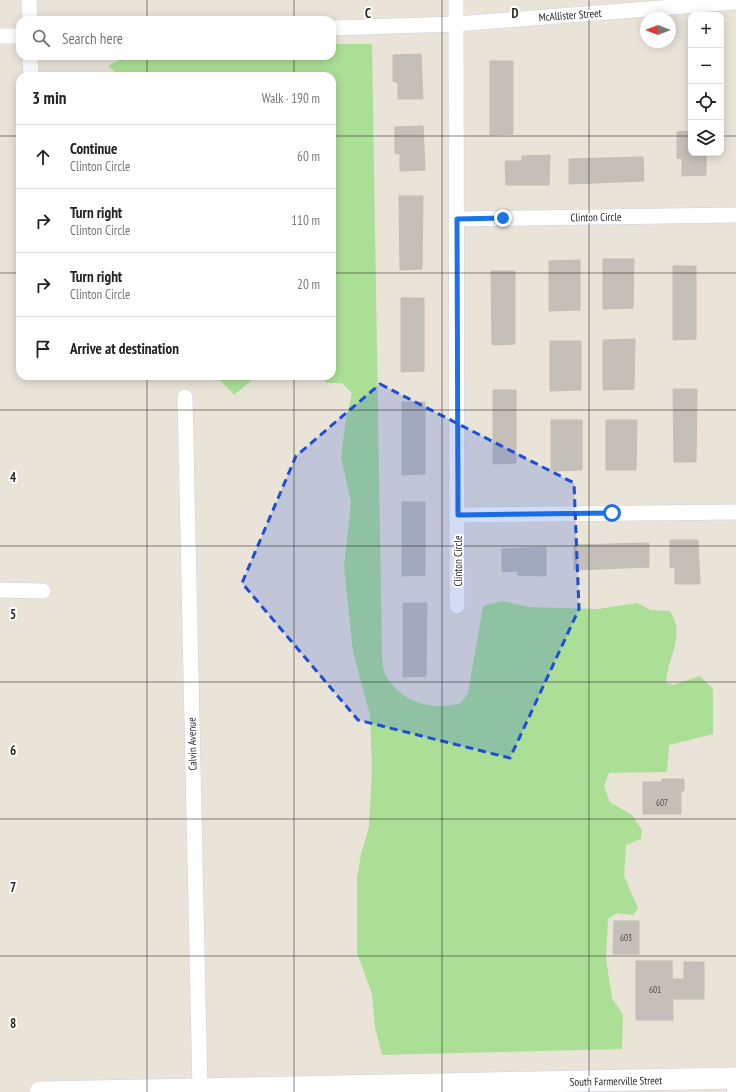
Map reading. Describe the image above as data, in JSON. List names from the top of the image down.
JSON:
{
  "streets": {
    "main road": ["South Farmerville Street"],
    "street": ["McAllister Street", "Clinton Circle", "Calvin Avenue"]
  },
  "crossings": [
    ["McAllister Street", "Clinton Circle"],
    ["Calvin Avenue", "South Farmerville Street"]
  ],
  "house_numbers": ["607", "603", "601"],
  "north": "left",
  "page": {
    "map_buttons": ["+", "−"],
    "search": "Search here",
    "heading": ["3 min", "Walk · 190 m"],
    "list": [
      ["Continue", "Clinton Circle", "60 m"],
      ["Turn right", "Clinton Circle", "110 m"],
      ["Turn right", "Clinton Circle", "20 m"],
      "Arrive at destination"
    ]
  },
  "grid": {
    "columns": ["C", "D"],
    "rows": [
      "4",
      "5",
      "6",
      "7",
      "8"
    ]
  }
}
